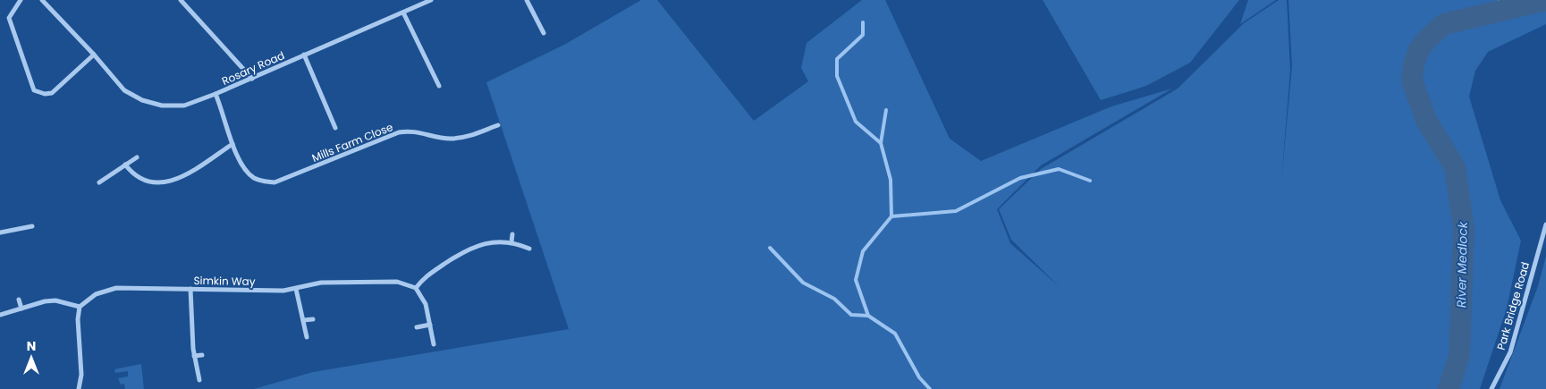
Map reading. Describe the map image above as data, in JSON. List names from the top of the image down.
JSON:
{
  "streets": {
    "street": [
      "Rosary Road",
      "Mills Farm Close",
      "Simkin Way",
      "Park Bridge Road"
    ]
  },
  "crossings": [
    ["Rosary Road", "Mills Farm Close"]
  ],
  "water": ["River Medlock"],
  "north": "top"
}
